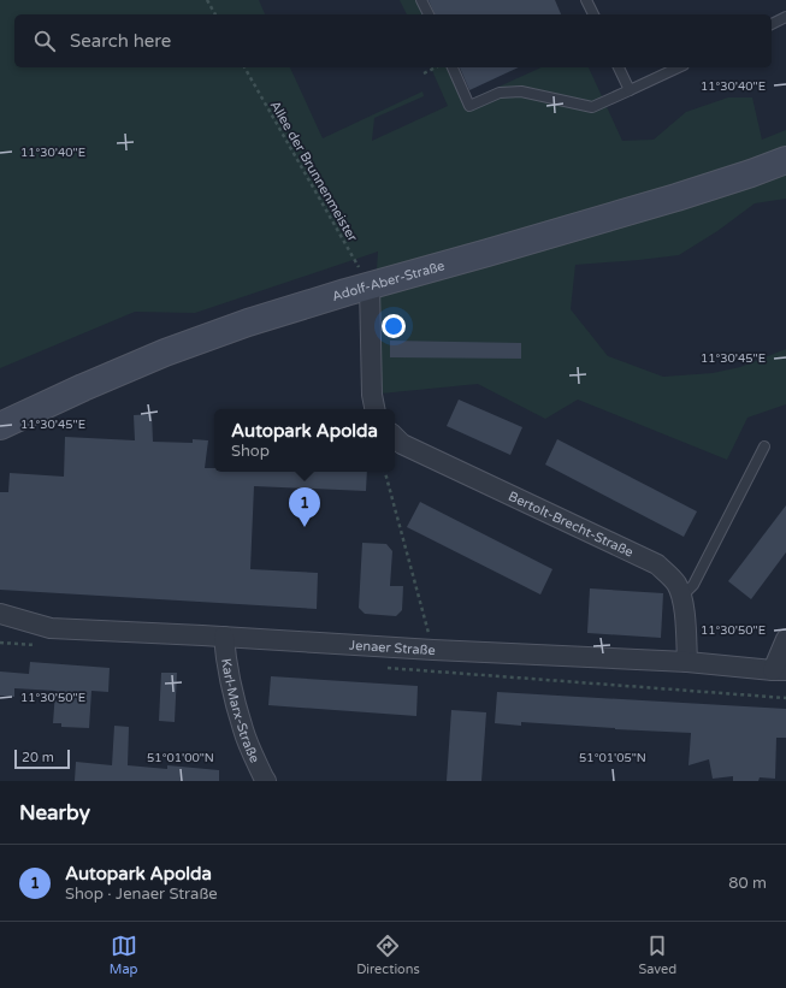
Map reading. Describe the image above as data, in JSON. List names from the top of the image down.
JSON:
{
  "streets": {
    "main road": ["Adolf-Aber-Straße"],
    "street": ["Bertolt-Brecht-Straße", "Jenaer Straße", "Karl-Marx-Straße"],
    "path": ["Allee der Brunnenmeister"]
  },
  "crossings": [
    ["Allee der Brunnenmeister", "Adolf-Aber-Straße"],
    ["Bertolt-Brecht-Straße", "Jenaer Straße"],
    ["Jenaer Straße", "Karl-Marx-Straße"]
  ],
  "scale_bar": "20 m",
  "page": {
    "search": "Search here",
    "popup": ["Autopark Apolda", "Shop"],
    "pins": "1",
    "scale": "20 m",
    "heading": "Nearby",
    "list": [
      {
        "mark": "1",
        "name": "Autopark Apolda",
        "note": "Shop · Jenaer Straße",
        "value": "80 m"
      }
    ],
    "nav": ["Map", "Directions", "Saved"]
  },
  "coordinates": [
    "11°30'40\"E",
    "11°30'45\"E",
    "11°30'50\"E",
    "51°01'00\"N",
    "51°01'05\"N"
  ]
}
